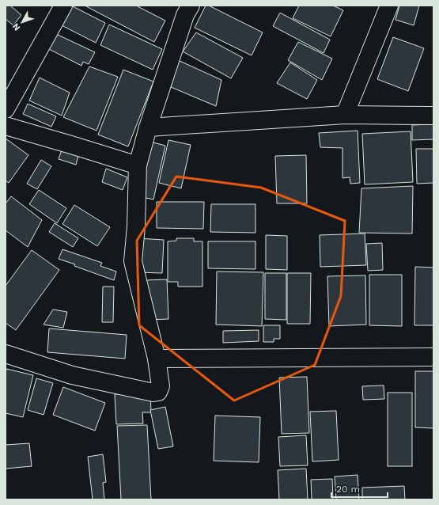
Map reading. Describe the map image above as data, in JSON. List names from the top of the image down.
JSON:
{
  "scale_bar": "20 m",
  "north": "bottom left"
}
